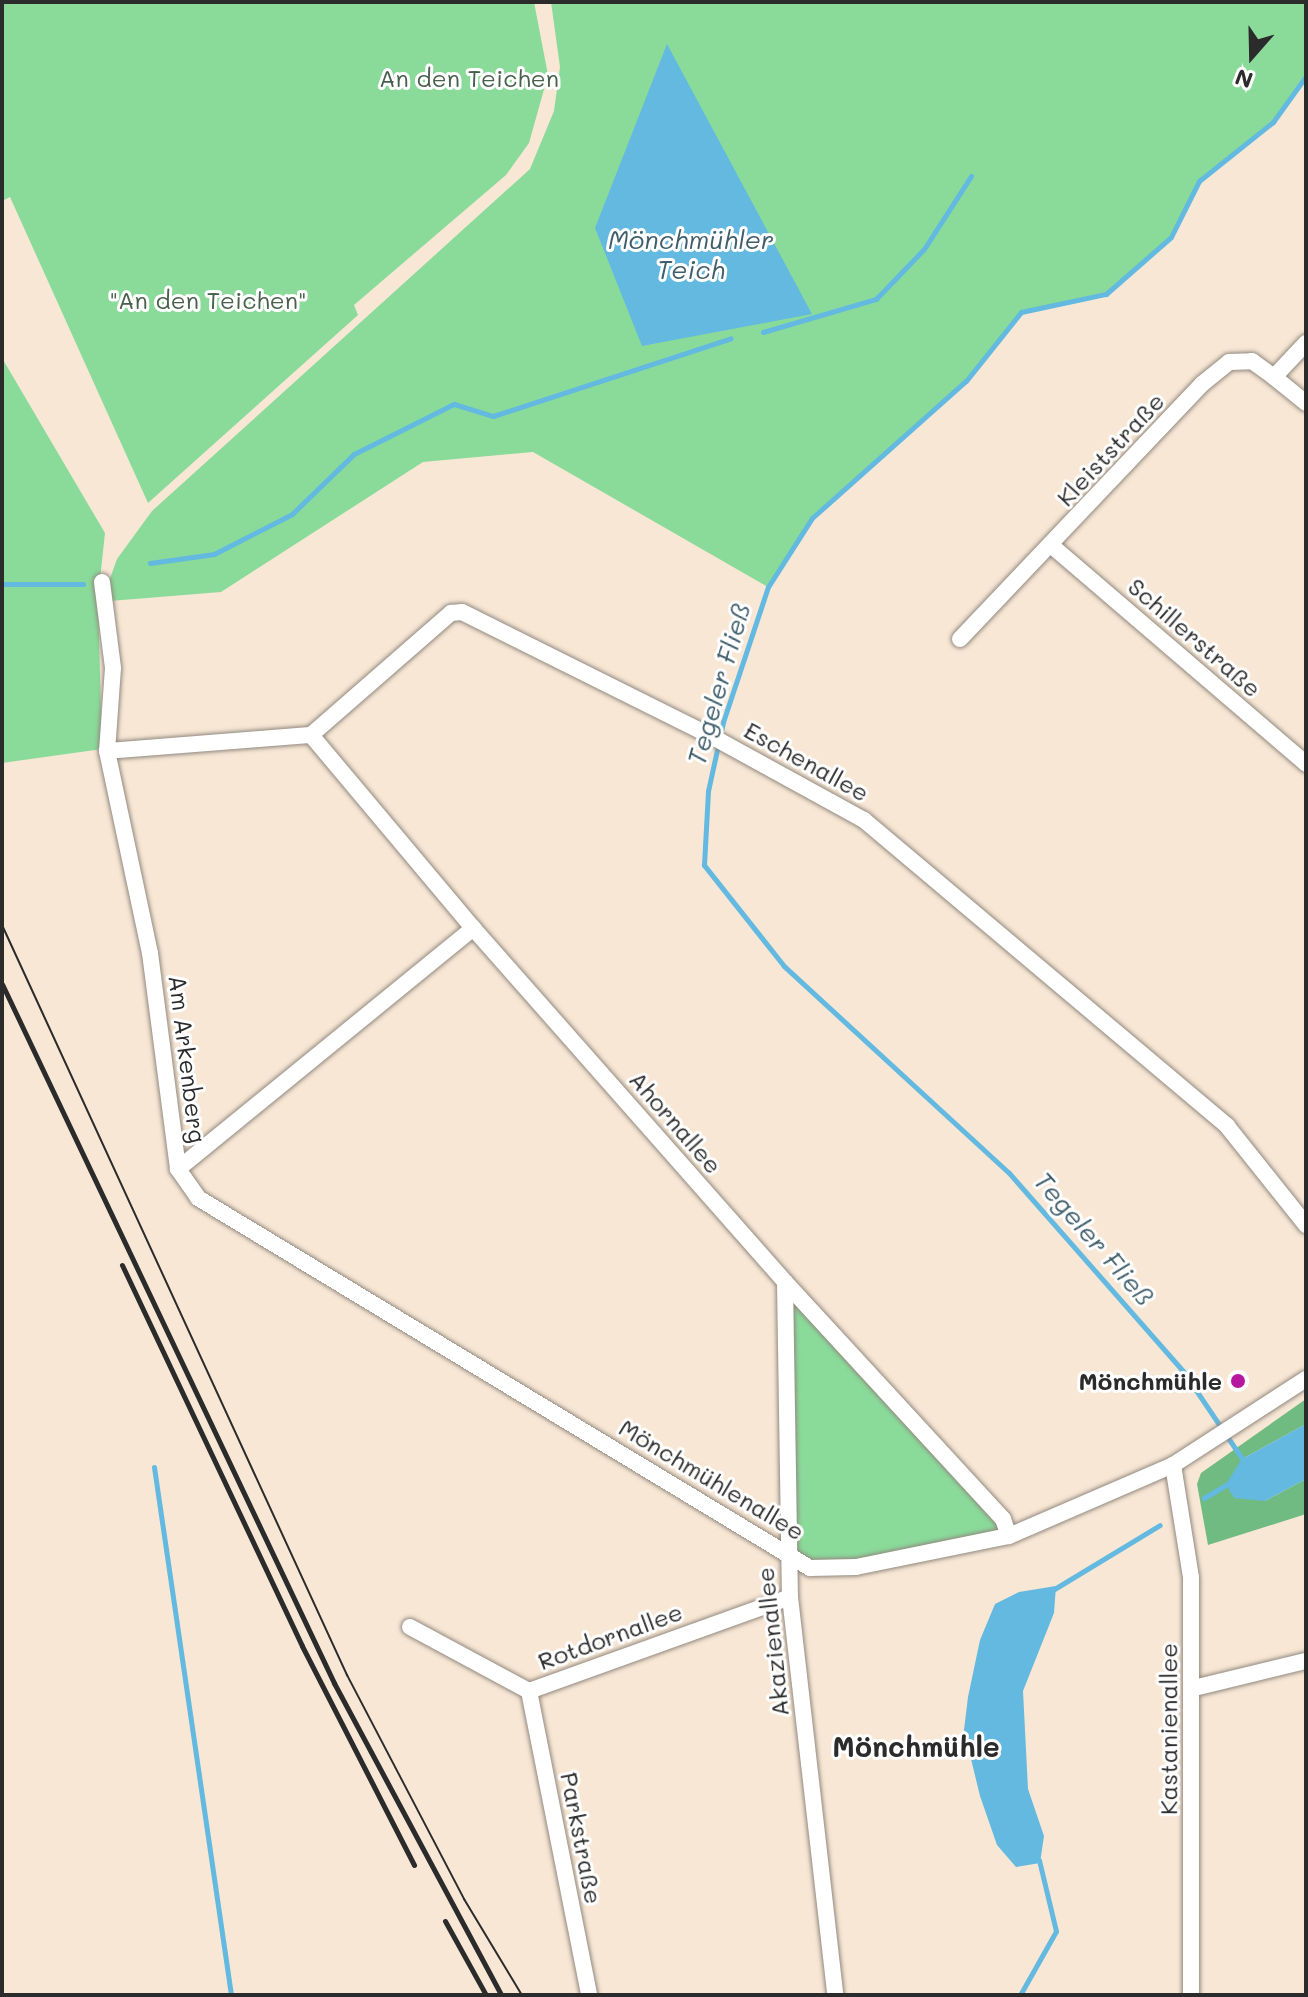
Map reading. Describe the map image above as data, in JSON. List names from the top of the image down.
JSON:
{
  "streets": {
    "street": [
      "Kleiststraße",
      "Schillerstraße",
      "Eschenallee",
      "Am Arkenberg",
      "Ahornallee",
      "Mönchmühlenallee",
      "Rotdornallee",
      "Akazienallee",
      "Kastanienallee",
      "Parkstraße"
    ]
  },
  "crossings": [
    ["Kleiststraße", "Schillerstraße"],
    ["Eschenallee", "Ahornallee"],
    ["Am Arkenberg", "Ahornallee"],
    ["Am Arkenberg", "Mönchmühlenallee"],
    ["Ahornallee", "Mönchmühlenallee"],
    ["Ahornallee", "Akazienallee"],
    ["Mönchmühlenallee", "Akazienallee"],
    ["Mönchmühlenallee", "Kastanienallee"],
    ["Rotdornallee", "Akazienallee"],
    ["Rotdornallee", "Parkstraße"]
  ],
  "districts": ["Mönchmühle"],
  "water": ["Mönchmühler Teich", "Tegeler Fließ"],
  "parks": ["An den Teichen", "\"An den Teichen\""],
  "places": ["Mönchmühle"],
  "north": "bottom"
}
